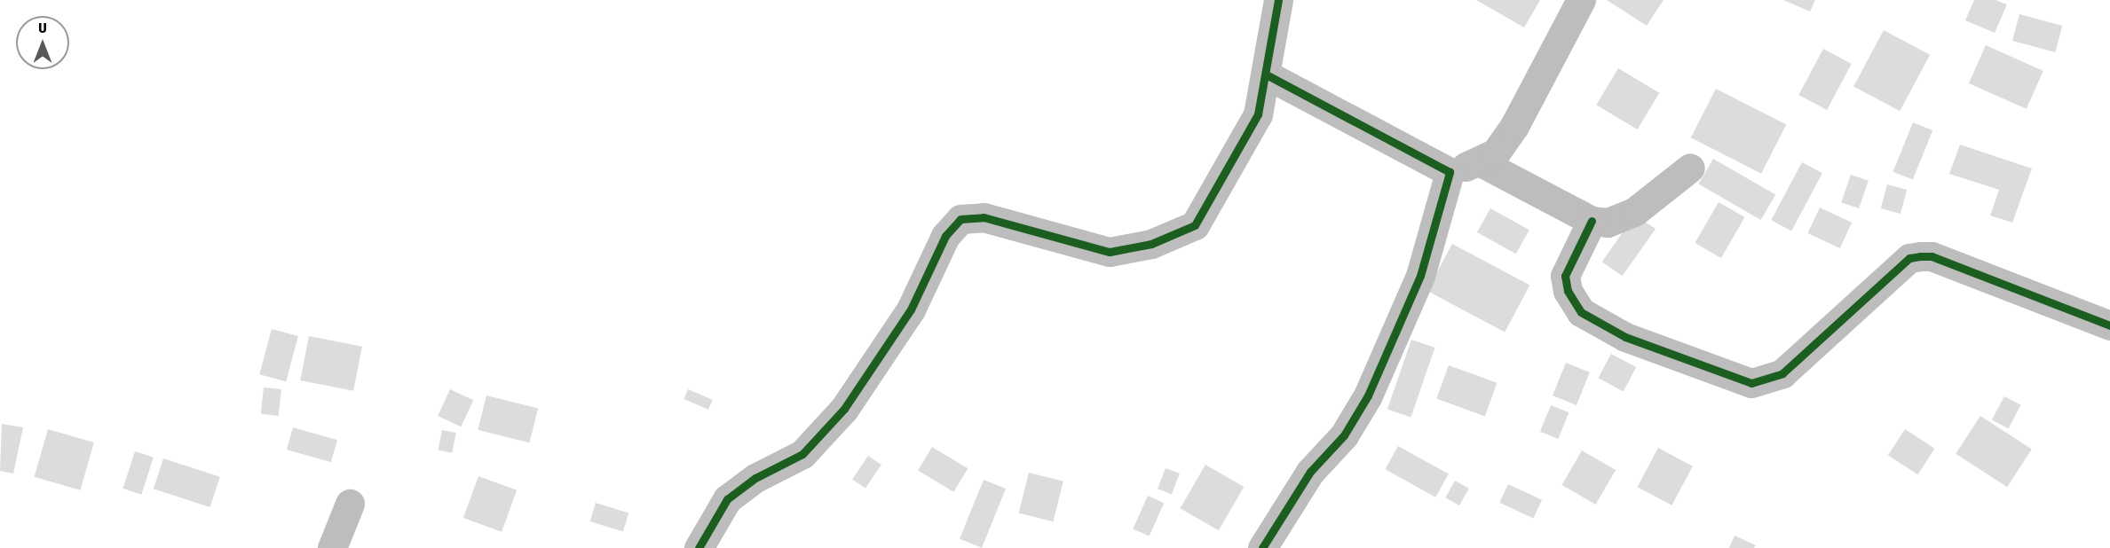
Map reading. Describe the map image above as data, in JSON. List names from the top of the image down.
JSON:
{
  "north": "top"
}
